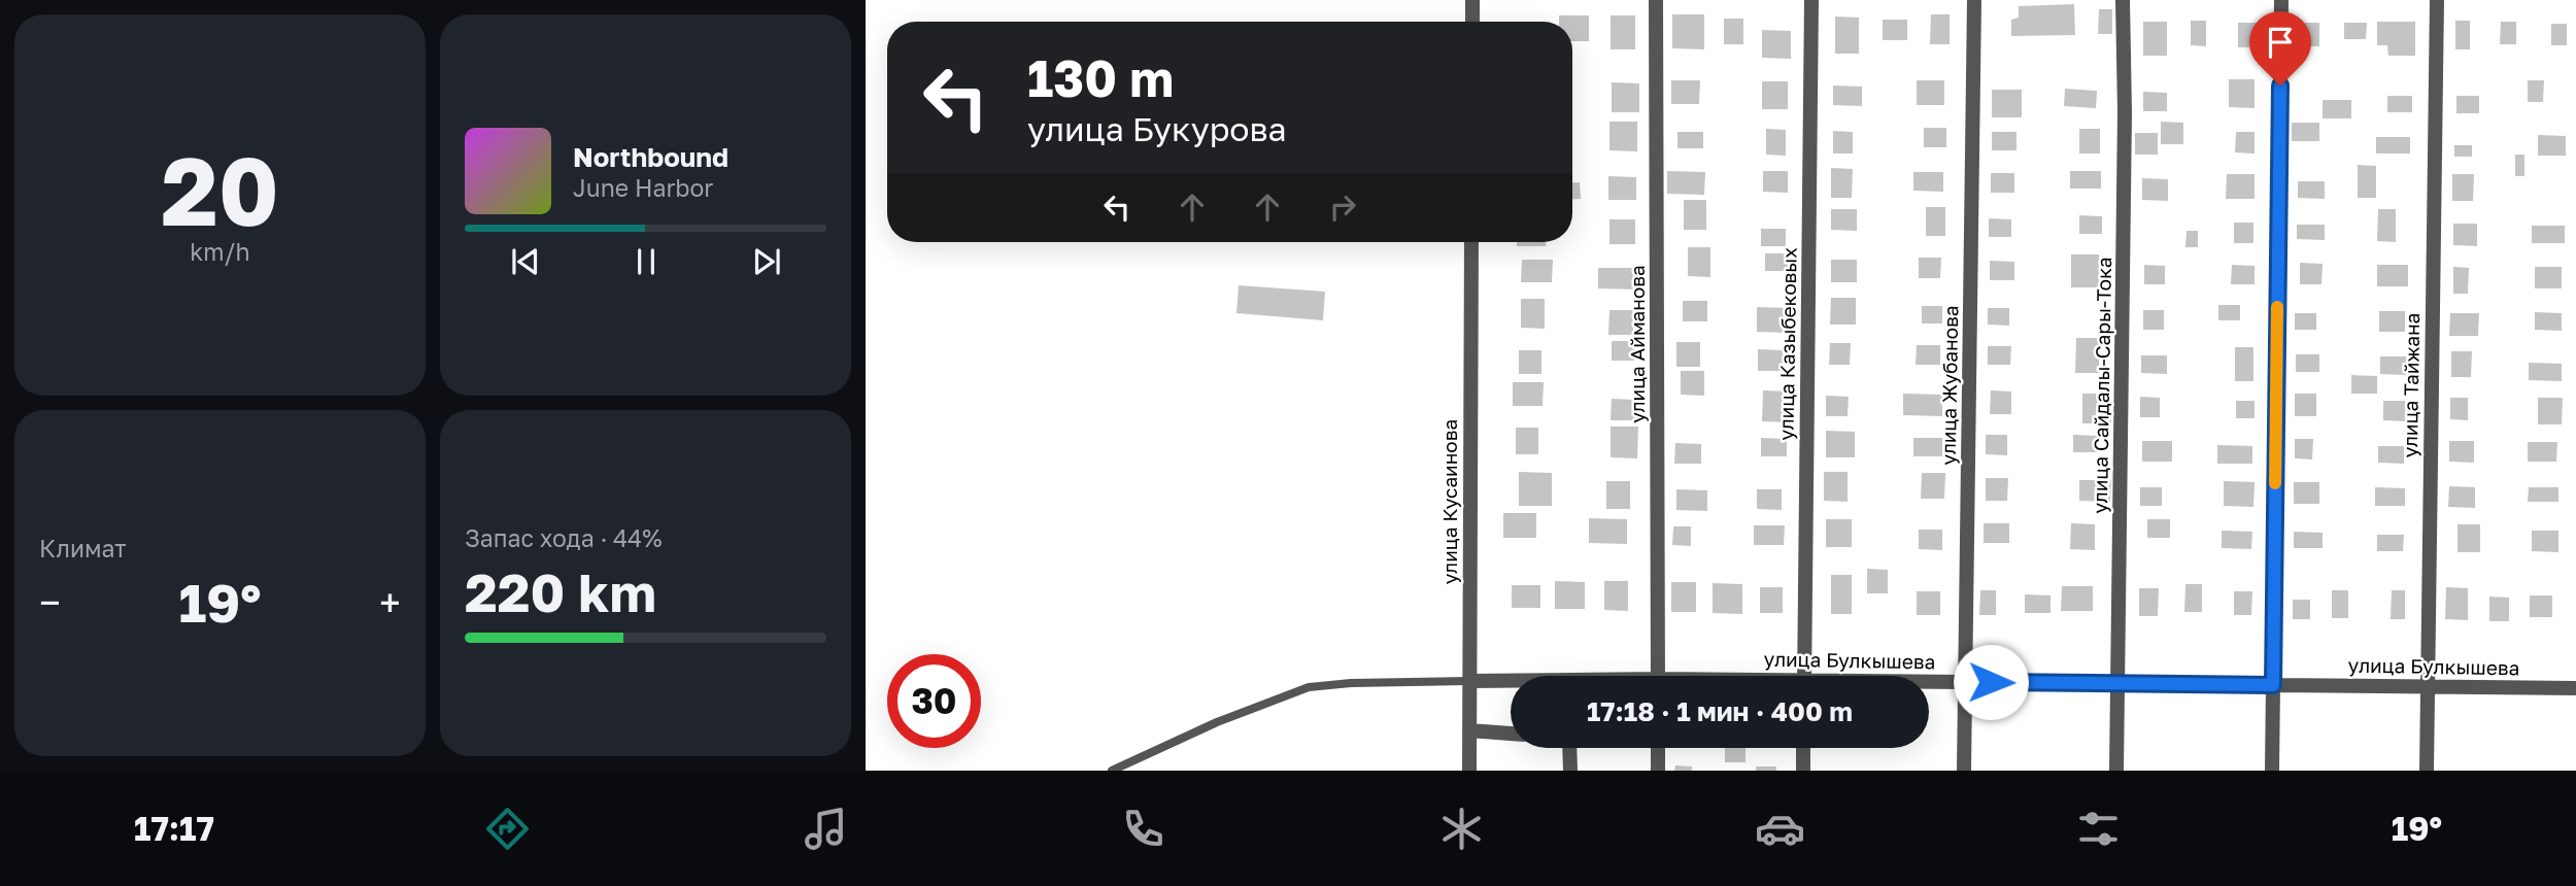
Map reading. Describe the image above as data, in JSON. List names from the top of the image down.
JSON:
{
  "streets": {
    "street": [
      "улица Айманова",
      "улица Казыбековых",
      "улица Жубанова",
      "улица Сайдалы-Сары-Тока",
      "улица Тайжана",
      "улица Кусаинова",
      "улица Булкышева"
    ]
  },
  "crossings": [
    ["улица Жубанова", "улица Булкышева"],
    ["улица Сайдалы-Сары-Тока", "улица Булкышева"],
    ["улица Тайжана", "улица Булкышева"],
    ["улица Кусаинова", "улица Булкышева"]
  ],
  "page": {
    "tile": [
      ["20", "km/h"],
      "Климат",
      ["Запас хода · 44%", "220 km"]
    ],
    "turn": ["130 m", "улица Букурова"],
    "song": ["Northbound", "June Harbor"],
    "heat": ["−", "19°", "+"],
    "limit": "30",
    "trip": "17:18 · 1 мин · 400 m",
    "tabs": ["17:17", "19°"]
  }
}
